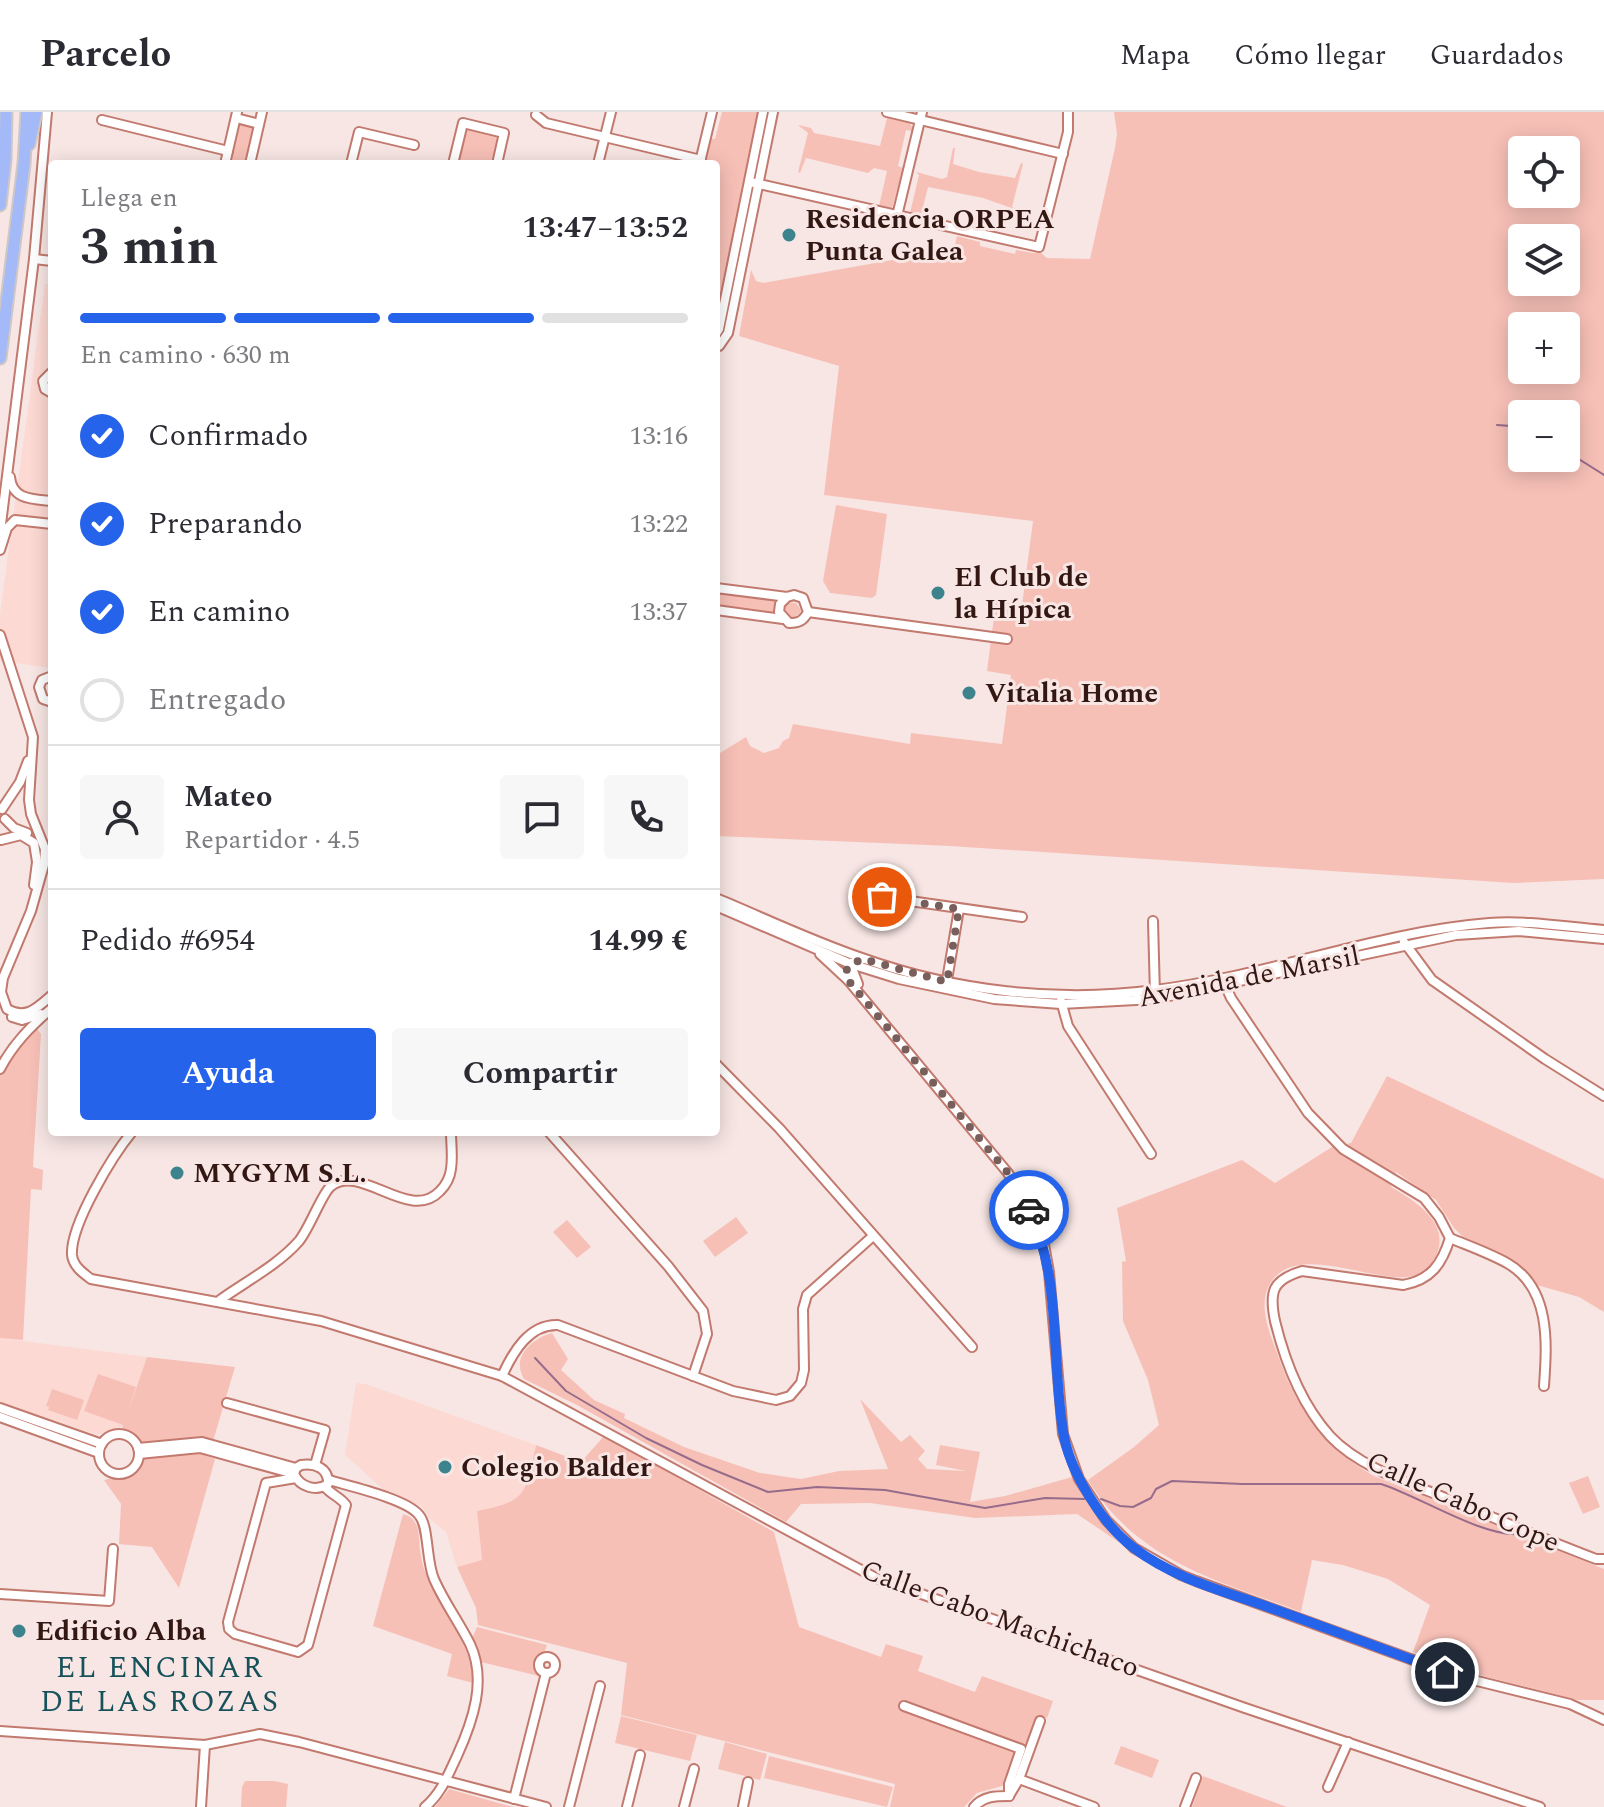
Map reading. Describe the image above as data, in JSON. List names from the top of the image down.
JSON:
{
  "streets": {
    "street": ["Avenida de Marsil", "Calle Cabo Cope", "Calle Cabo Machichaco"]
  },
  "districts": ["EL ENCINAR DE LAS ROZAS"],
  "places": [
    "Residencia ORPEA Punta Galea",
    "El Club de la Hípica",
    "Vitalia Home",
    "MYGYM S.L.",
    "Colegio Balder",
    "Edificio Alba"
  ],
  "page": {
    "header": "Parcelo",
    "nav": ["Mapa", "Cómo llegar", "Guardados"],
    "map_buttons": ["+", "−"],
    "heading": ["3 min", "Llega en", "13:47–13:52"],
    "panel": [
      "Mateo",
      "Repartidor · 4.5",
      "Pedido #6954",
      "14.99 €"
    ],
    "bar": "En camino · 630 m",
    "list": [
      ["Confirmado", "13:16"],
      ["Preparando", "13:22"],
      ["En camino", "13:37"],
      "Entregado"
    ],
    "buttons": ["Ayuda", "Compartir"]
  }
}
